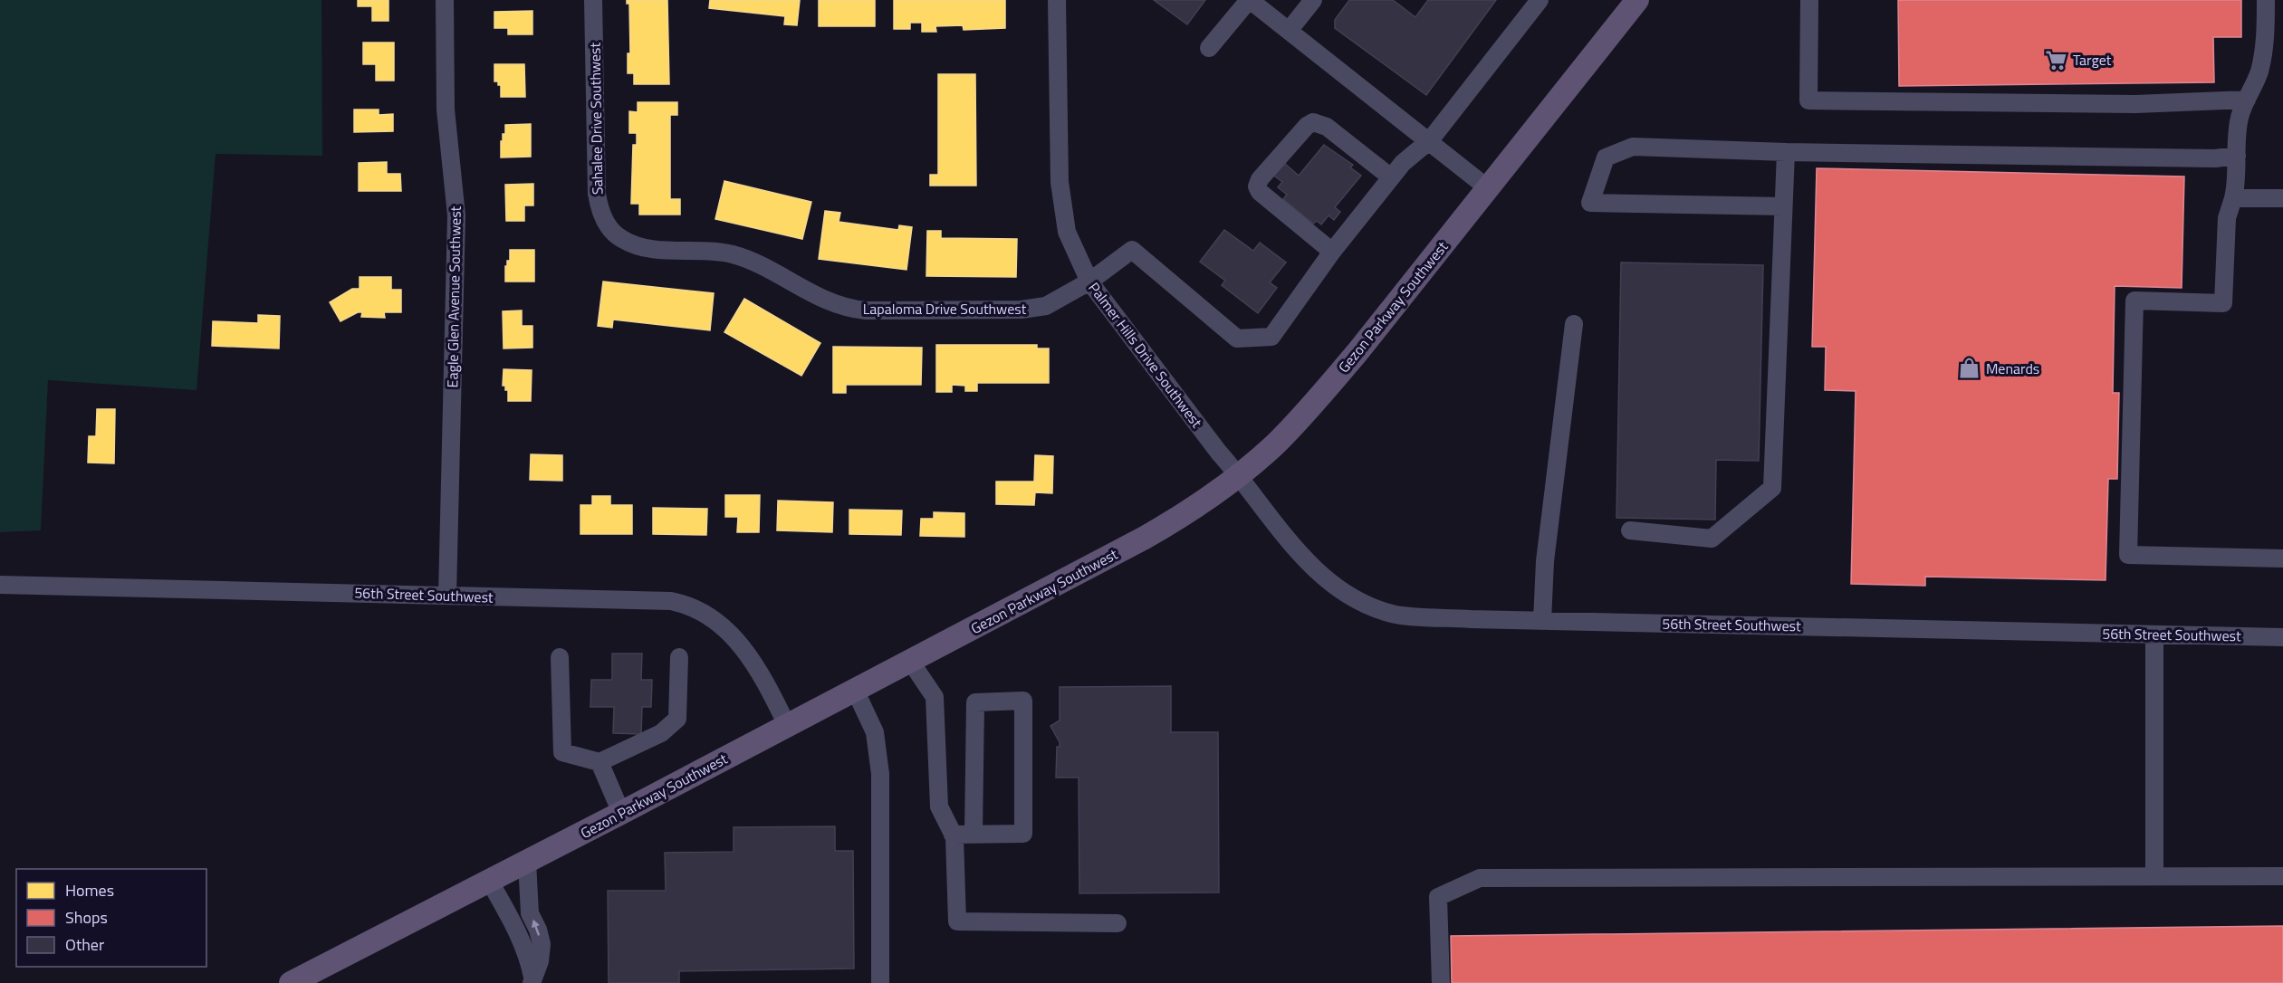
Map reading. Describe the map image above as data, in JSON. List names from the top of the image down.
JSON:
{
  "streets": {
    "main road": ["Gezon Parkway Southwest"],
    "street": [
      "Sahalee Drive Southwest",
      "Eagle Glen Avenue Southwest",
      "Lapaloma Drive Southwest",
      "Palmer Hills Drive Southwest",
      "56th Street Southwest"
    ]
  },
  "crossings": [
    ["Sahalee Drive Southwest", "Lapaloma Drive Southwest"],
    ["Eagle Glen Avenue Southwest", "56th Street Southwest"],
    ["Gezon Parkway Southwest", "Palmer Hills Drive Southwest"],
    ["Gezon Parkway Southwest", "56th Street Southwest"],
    ["Lapaloma Drive Southwest", "Palmer Hills Drive Southwest"],
    ["Palmer Hills Drive Southwest", "56th Street Southwest"]
  ],
  "places": {
    "supermarket": ["Target"],
    "shop": ["Menards"]
  },
  "legend": ["Homes", "Shops", "Other"]
}
